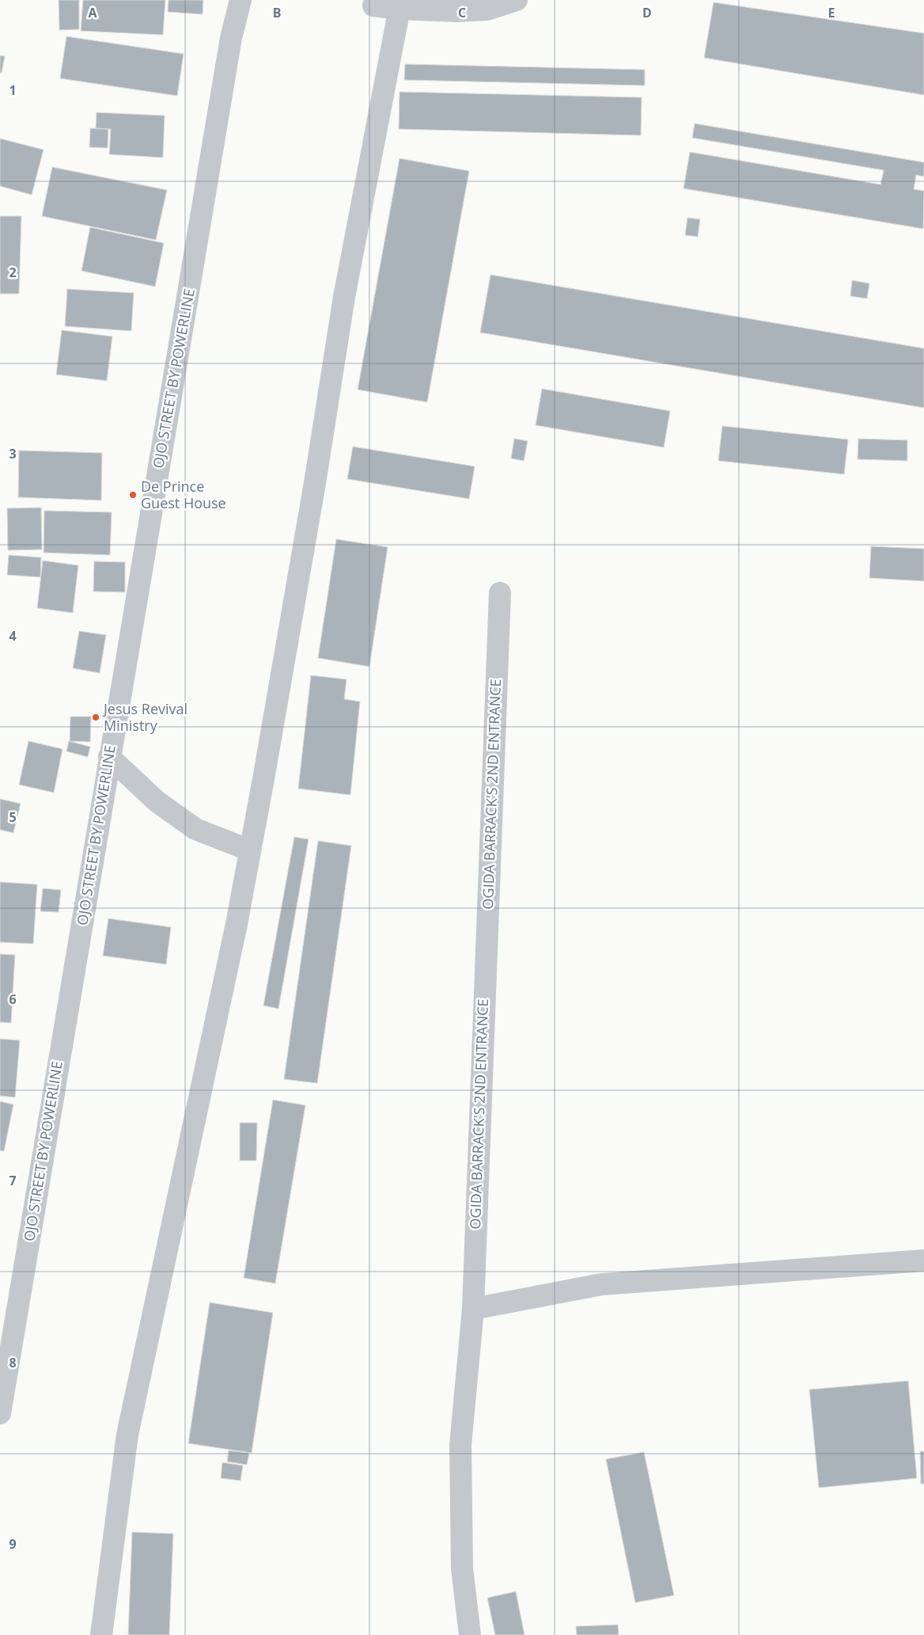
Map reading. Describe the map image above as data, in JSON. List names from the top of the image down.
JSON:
{
  "streets": {
    "street": ["OJO STREET BY POWERLINE", "OGIDA BARRACK'S 2ND ENTRANCE"]
  },
  "places": ["De Prince Guest House", "Jesus Revival Ministry"],
  "grid": {
    "columns": [
      "A",
      "B",
      "C",
      "D",
      "E"
    ],
    "rows": [
      "1",
      "2",
      "3",
      "4",
      "5",
      "6",
      "7",
      "8",
      "9"
    ]
  }
}
